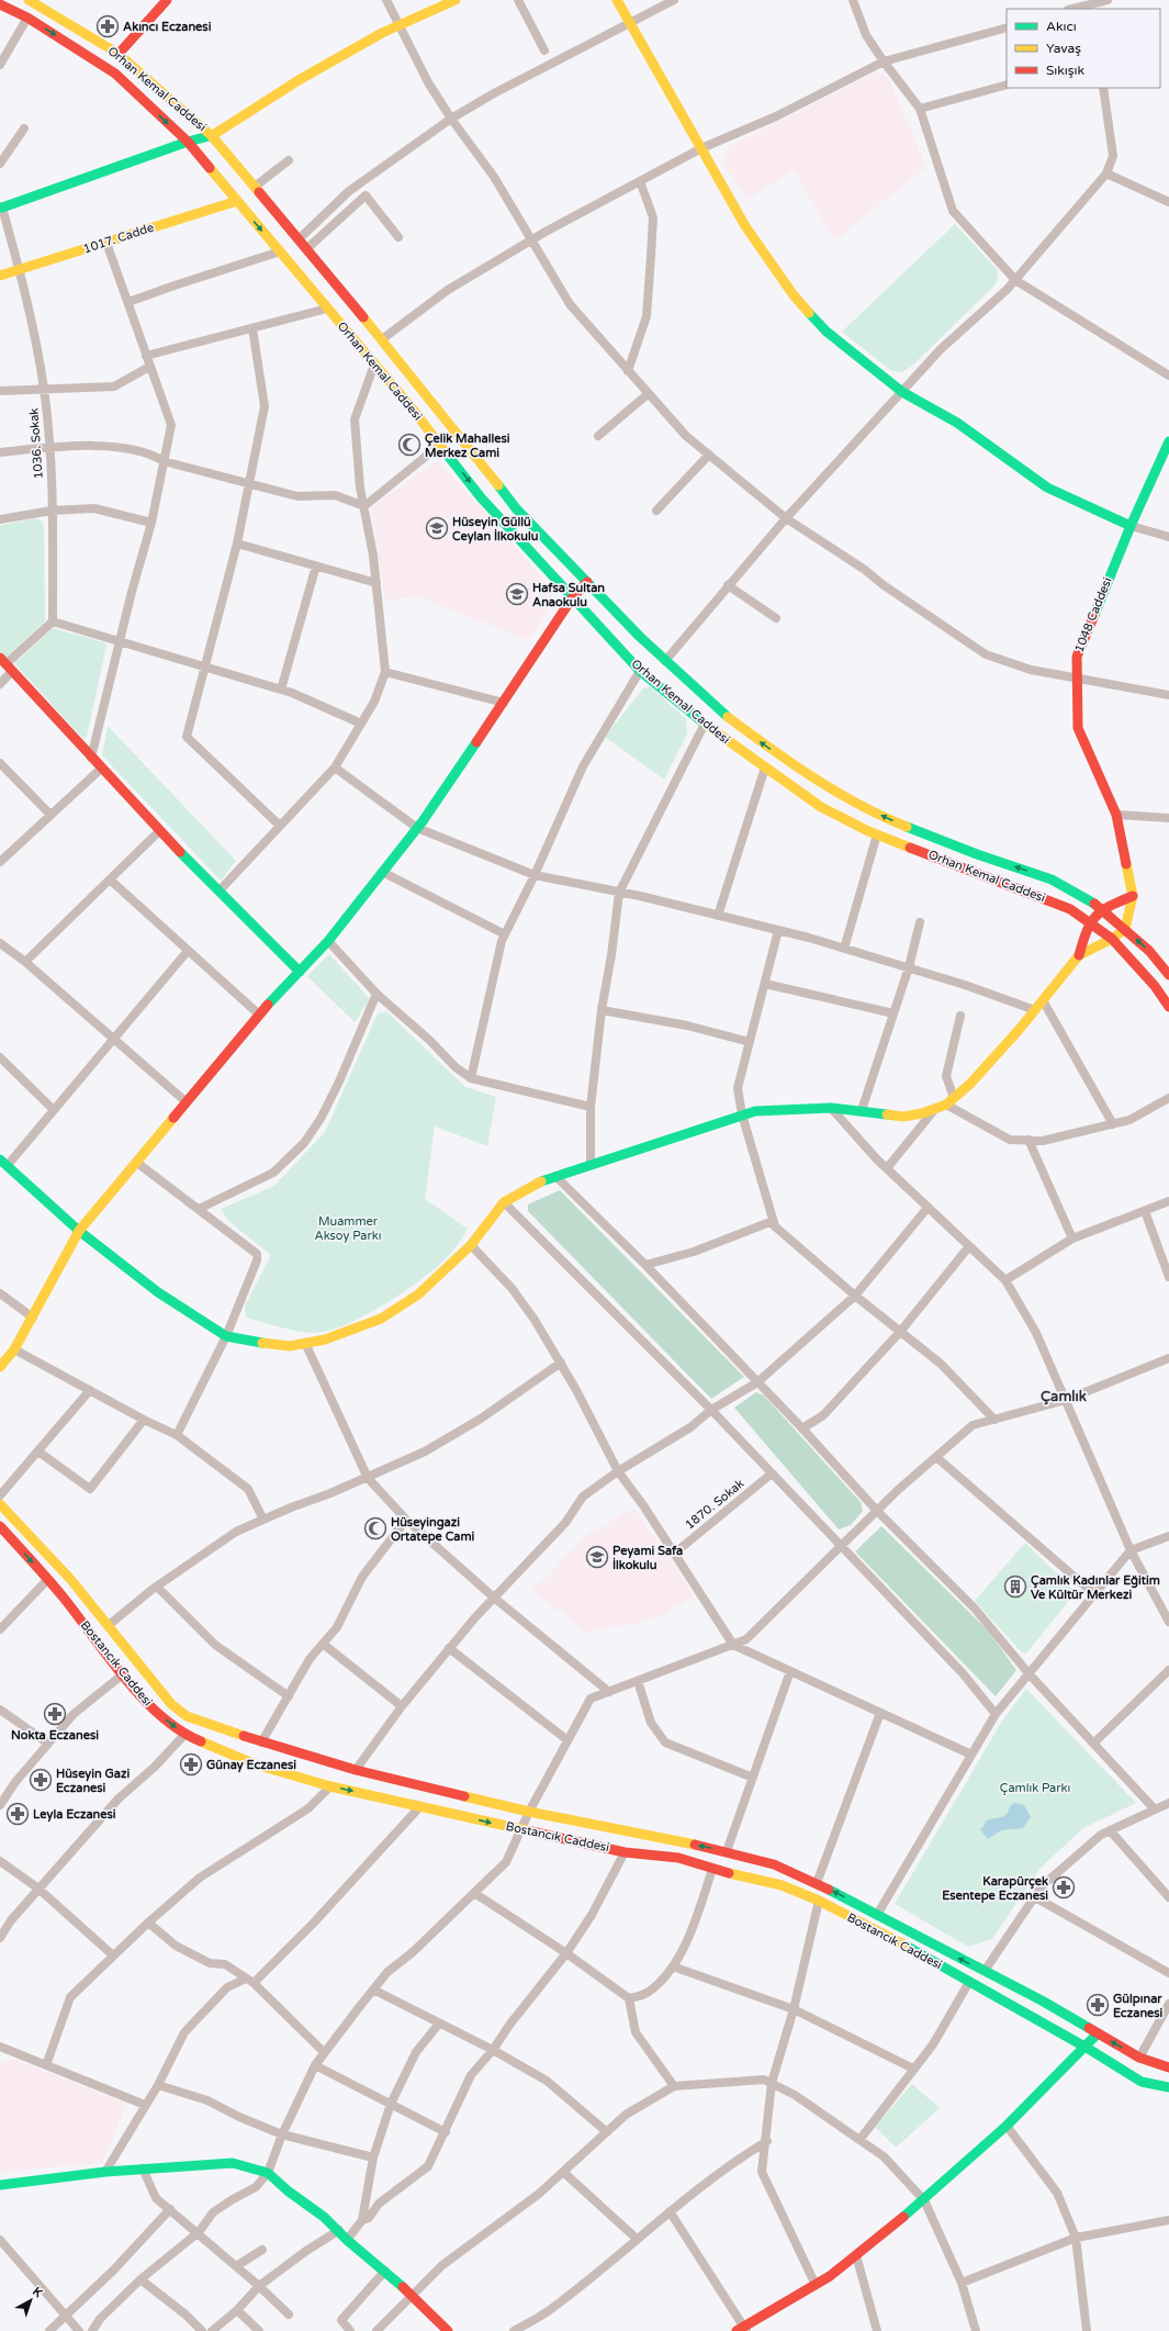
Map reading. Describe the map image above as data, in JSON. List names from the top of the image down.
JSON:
{
  "streets": {
    "main road": [
      "Orhan Kemal Caddesi",
      "1017. Cadde",
      "1048 Caddesi",
      "Bostancık Caddesi"
    ],
    "street": ["1036. Sokak", "1870. Sokak"]
  },
  "crossings": [
    ["Orhan Kemal Caddesi", "1017. Cadde"],
    ["Orhan Kemal Caddesi", "1048 Caddesi"],
    ["1017. Cadde", "1036. Sokak"]
  ],
  "districts": ["Çamlık"],
  "parks": ["Muammer Aksoy Parkı", "Çamlık Parkı"],
  "places": {
    "pharmacy": [
      "Akıncı Eczanesi",
      "Nokta Eczanesi",
      "Günay Eczanesi",
      "Hüseyin Gazi Eczanesi",
      "Leyla Eczanesi",
      "Karapürçek Esentepe Eczanesi",
      "Gülpınar Eczanesi"
    ],
    "mosque": ["Çelik Mahallesi Merkez Cami", "Hüseyingazi Ortatepe Cami"],
    "school or university": ["Hüseyin Güllü Ceylan İlkokulu", "Hafsa Sultan Anaokulu", "Peyami Safa İlkokulu"],
    "building": ["Çamlık Kadınlar Eğitim Ve Kültür Merkezi"]
  },
  "legend": ["Akıcı", "Yavaş", "Sıkışık"],
  "north": "top right"
}
